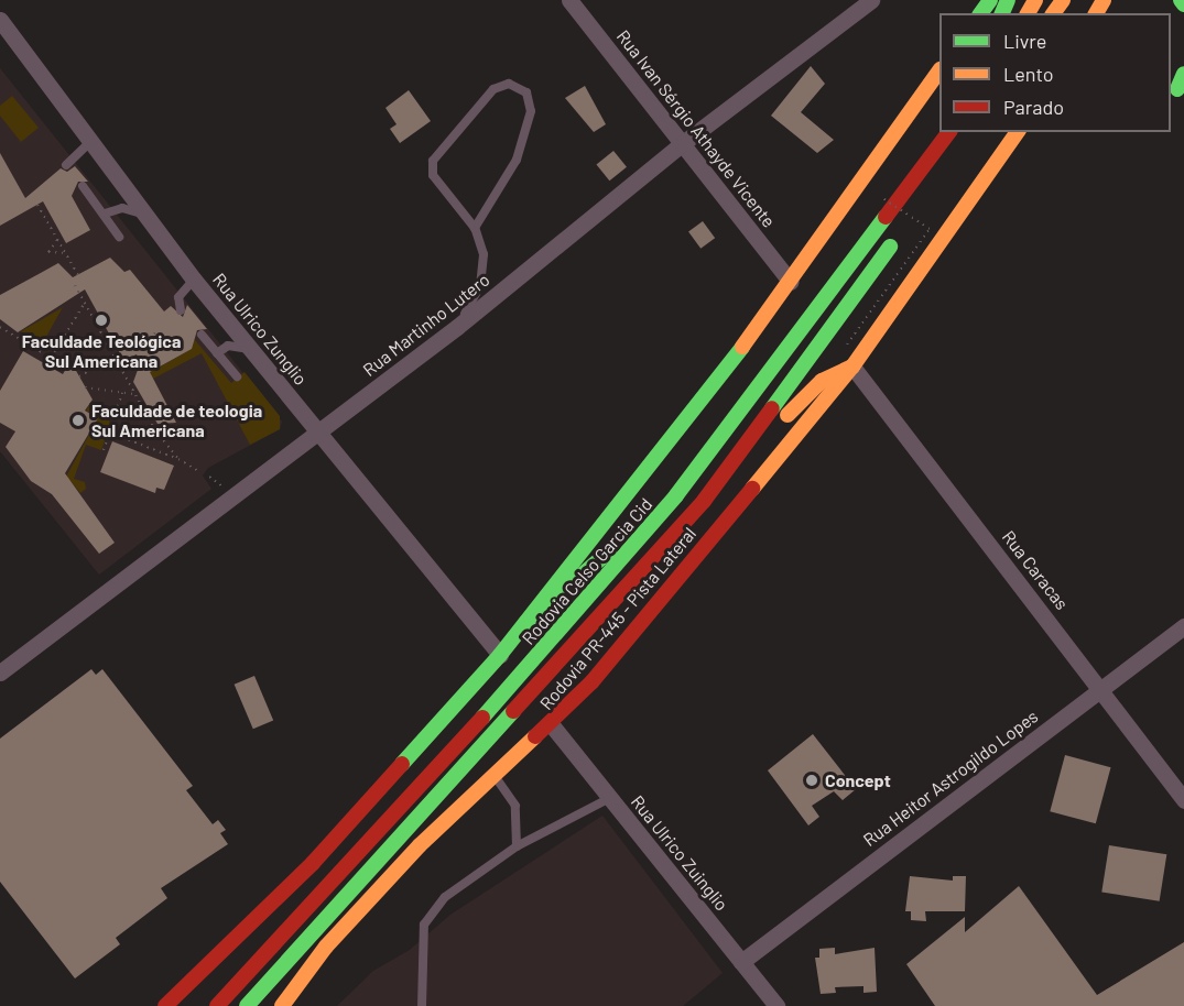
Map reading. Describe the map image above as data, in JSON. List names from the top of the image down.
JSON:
{
  "streets": {
    "main road": ["Rodovia Celso Garcia Cid", "Rodovia PR-445 - Pista Lateral"],
    "street": [
      "Rua Ivan Sérgio Athayde Vicente",
      "Rua Martinho Lutero",
      "Rua Ulrico Zunglio",
      "Rua Caracas",
      "Rua Heitor Astrogildo Lopes",
      "Rua Ulrico Zuinglio"
    ]
  },
  "crossings": [
    ["Rua Ivan Sérgio Athayde Vicente", "Rua Martinho Lutero"],
    ["Rua Ivan Sérgio Athayde Vicente", "Rodovia Celso Garcia Cid"],
    ["Rua Martinho Lutero", "Rua Ulrico Zunglio"],
    ["Rua Caracas", "Rodovia PR-445 - Pista Lateral"],
    ["Rua Caracas", "Rua Heitor Astrogildo Lopes"],
    ["Rodovia PR-445 - Pista Lateral", "Rua Ulrico Zuinglio"],
    ["Rua Heitor Astrogildo Lopes", "Rua Ulrico Zuinglio"]
  ],
  "places": ["Faculdade Teológica Sul Americana", "Faculdade de teologia Sul Americana", "Concept"],
  "legend": ["Livre", "Lento", "Parado"]
}
